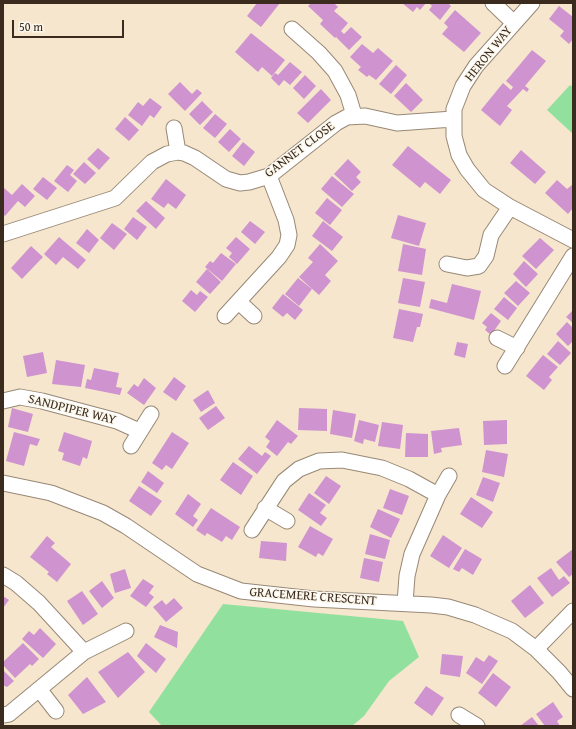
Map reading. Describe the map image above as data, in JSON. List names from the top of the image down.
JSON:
{
  "streets": {
    "street": [
      "HERON WAY",
      "GANNET CLOSE",
      "SANDPIPER WAY",
      "GRACEMERE CRESCENT"
    ]
  },
  "scale_bar": "50 m"
}
